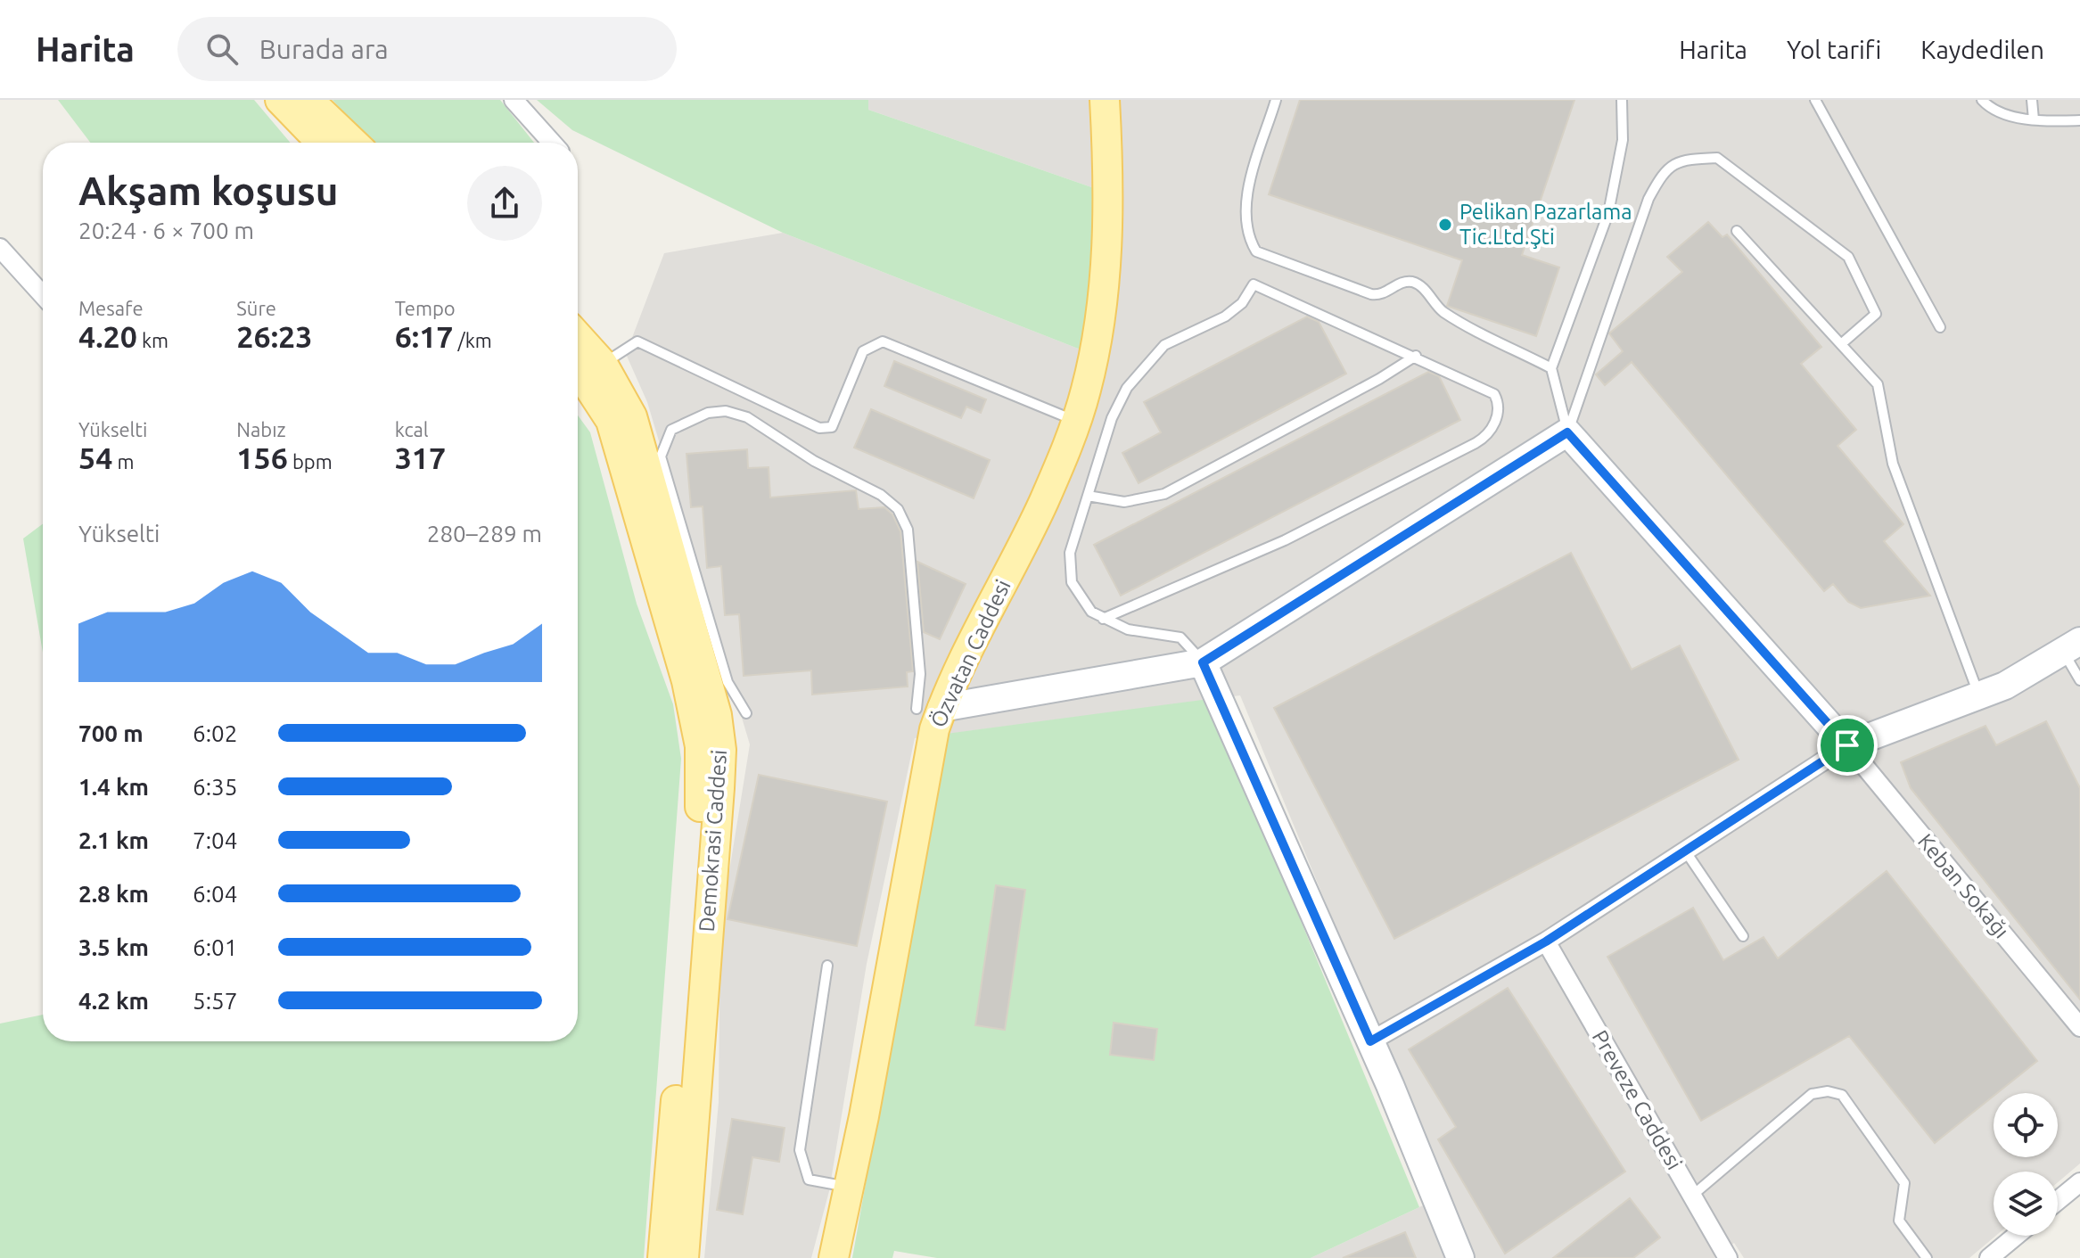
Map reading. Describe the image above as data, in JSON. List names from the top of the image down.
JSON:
{
  "streets": {
    "main road": ["Özvatan Caddesi", "Demokrasi Caddesi"],
    "street": ["Keban Sokağı", "Preveze Caddesi"]
  },
  "places": ["Pelikan Pazarlama Tic.Ltd.Şti"],
  "page": {
    "header": "Harita",
    "search": "Burada ara",
    "nav": ["Harita", "Yol tarifi", "Kaydedilen"],
    "heading": ["Akşam koşusu", "20:24 · 6 × 700 m"],
    "stats": [
      ["Mesafe", "4.20 km"],
      ["Süre", "26:23"],
      ["Tempo", "6:17 /km"],
      ["Yükselti", "54 m"],
      ["Nabız", "156 bpm"],
      ["kcal", "317"]
    ],
    "chart": ["Yükselti", "280–289 m"],
    "list": [
      {
        "name": "700 m",
        "note": "6:02"
      },
      {
        "name": "1.4 km",
        "note": "6:35"
      },
      {
        "name": "2.1 km",
        "note": "7:04"
      },
      {
        "name": "2.8 km",
        "note": "6:04"
      },
      {
        "name": "3.5 km",
        "note": "6:01"
      },
      {
        "name": "4.2 km",
        "note": "5:57"
      }
    ]
  }
}
